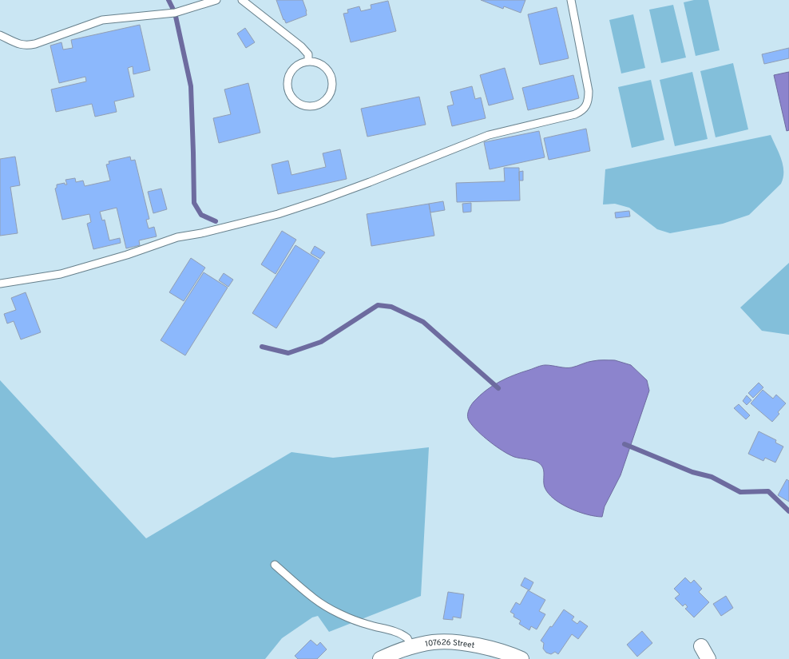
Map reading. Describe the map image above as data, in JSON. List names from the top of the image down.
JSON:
{
  "streets": {
    "street": ["107626 Street"]
  }
}
